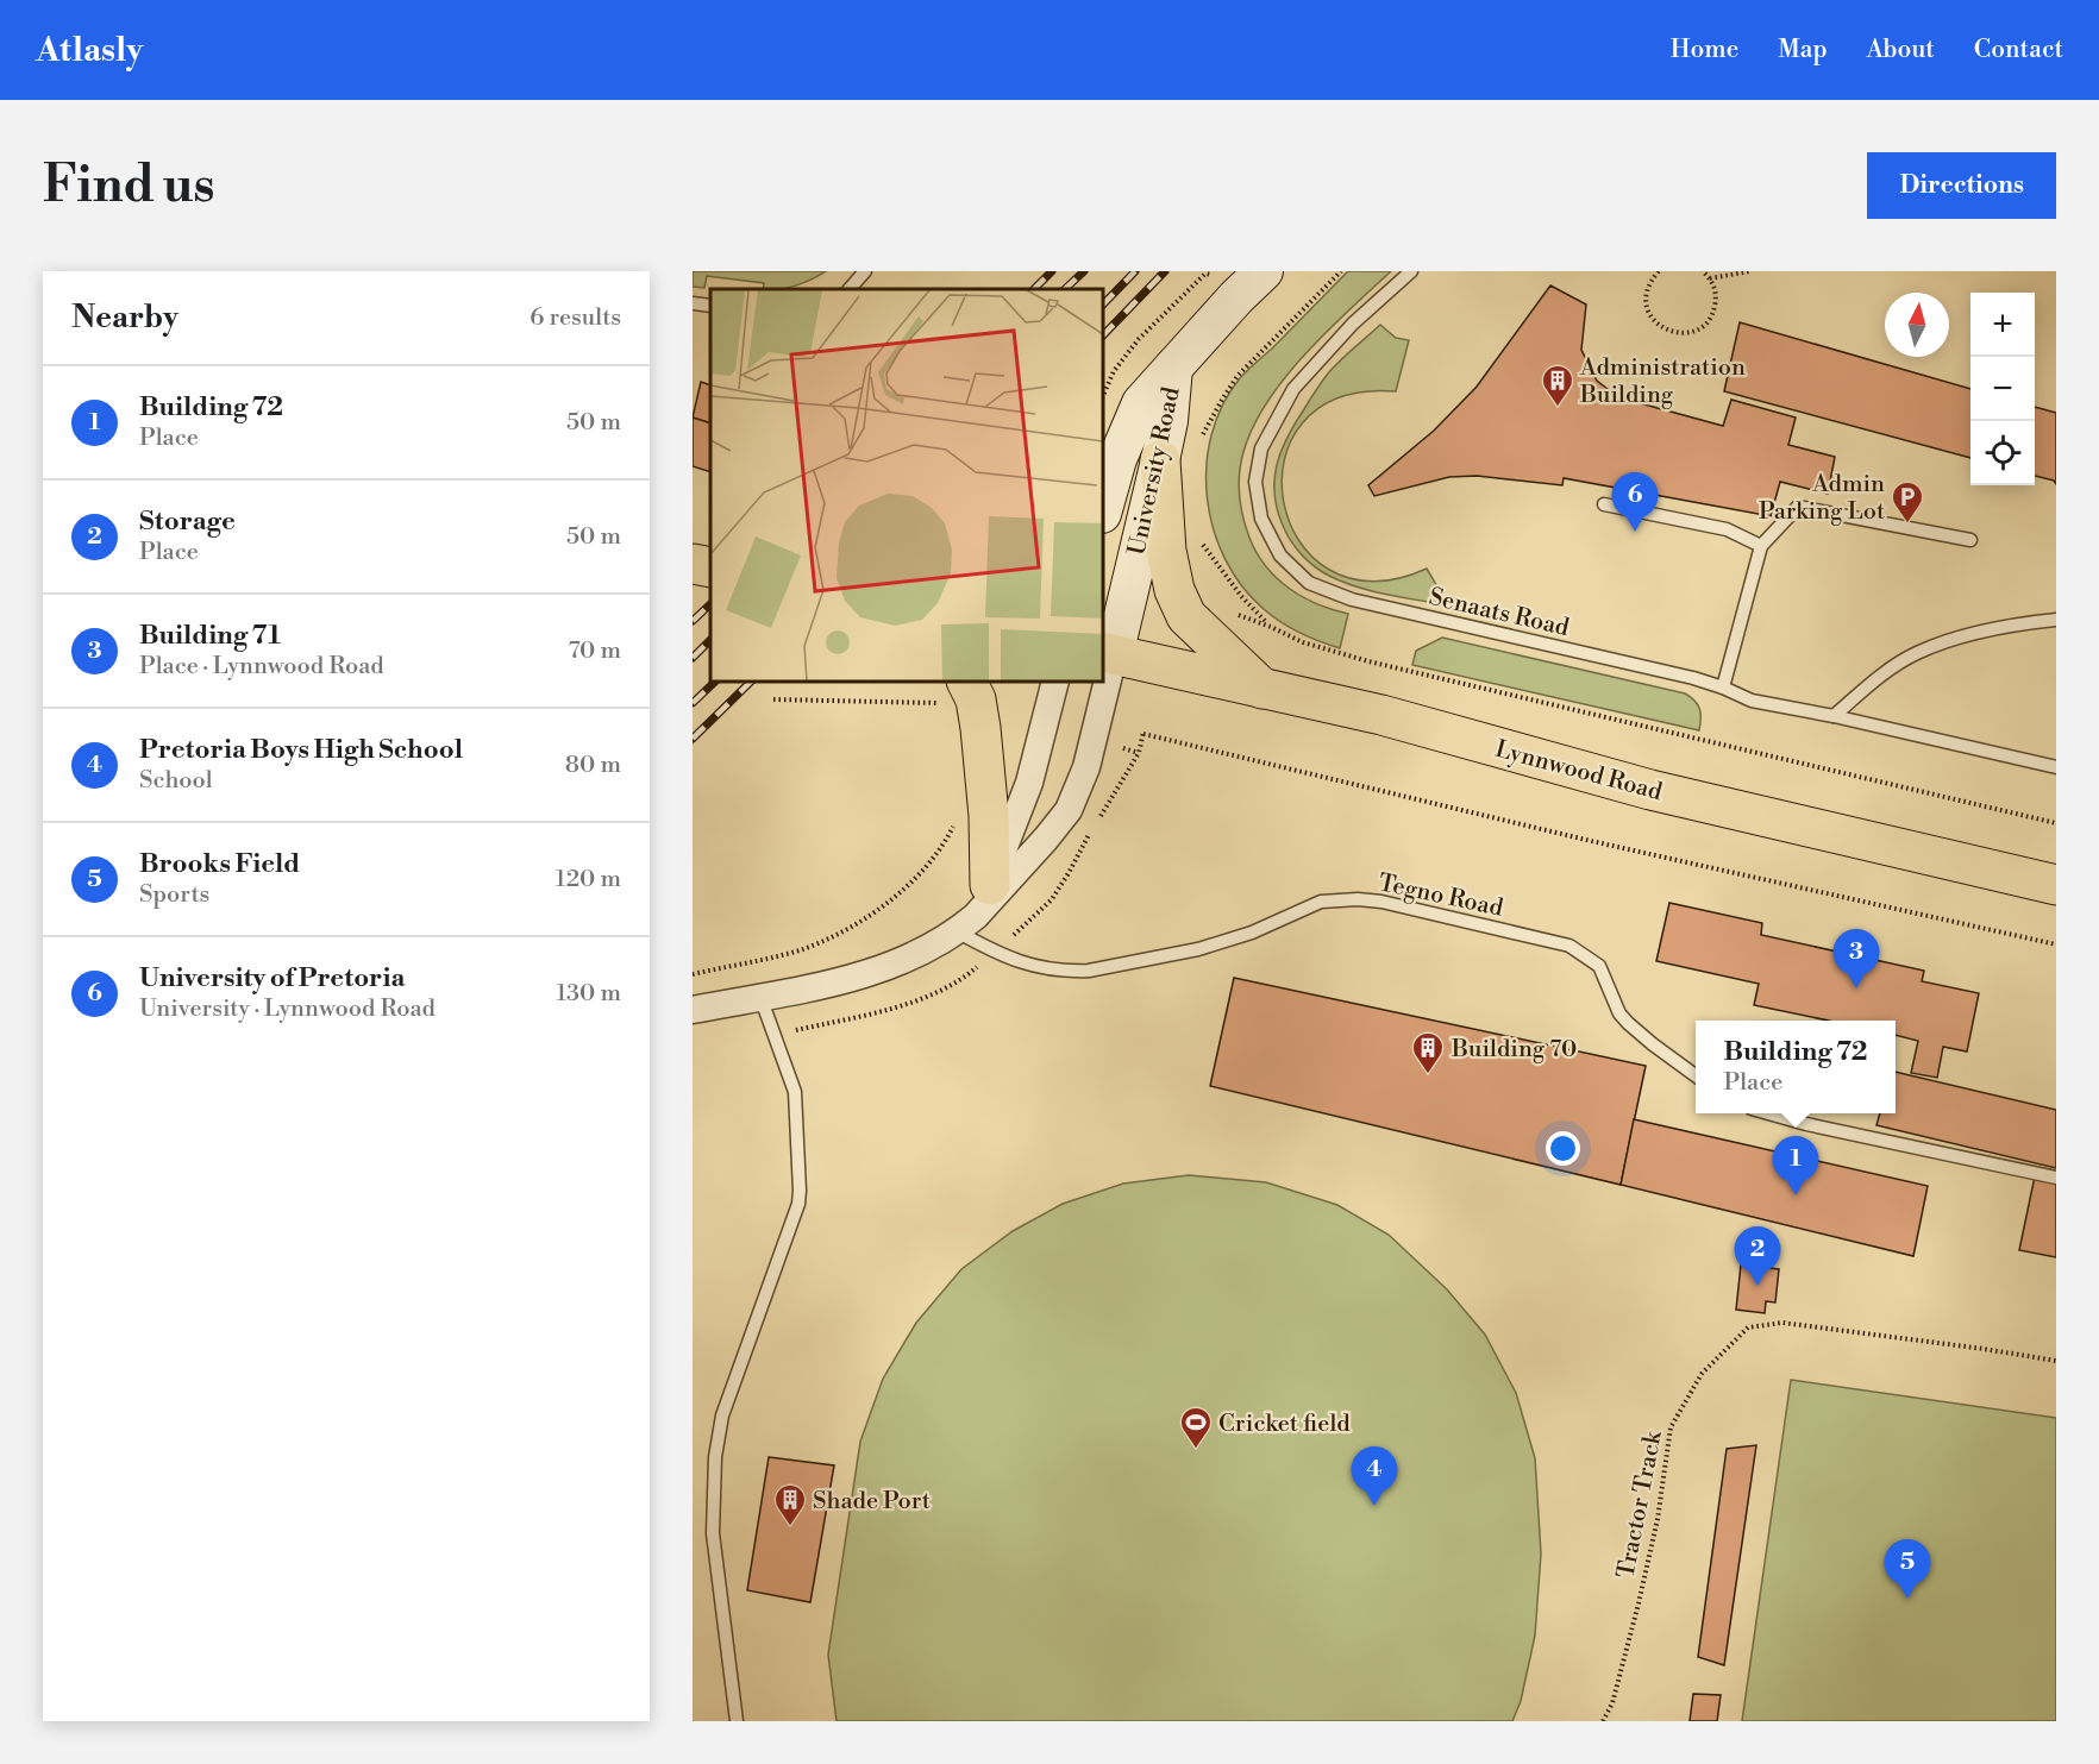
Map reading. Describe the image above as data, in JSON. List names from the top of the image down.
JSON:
{
  "streets": {
    "main road": ["Lynnwood Road"],
    "street": ["University Road"],
    "lane": ["Senaats Road", "Tegno Road"],
    "path": ["Tractor Track"]
  },
  "crossings": [
    ["University Road", "Lynnwood Road"],
    ["University Road", "Tegno Road"]
  ],
  "places": {
    "building": ["Administration Building", "Building 70", "Shade Port"],
    "parking": ["Admin Parking Lot"],
    "sports": ["Cricket field"]
  },
  "north": "top",
  "page": {
    "header": "Atlasly",
    "nav": [
      "Home",
      "Map",
      "About",
      "Contact"
    ],
    "buttons": "Directions",
    "title": "Find us",
    "heading": ["Nearby", "6 results"],
    "map_buttons": ["+", "−"],
    "list": [
      {
        "mark": "1",
        "name": "Building 72",
        "note": "Place",
        "value": "50 m"
      },
      {
        "mark": "2",
        "name": "Storage",
        "note": "Place",
        "value": "50 m"
      },
      {
        "mark": "3",
        "name": "Building 71",
        "note": "Place · Lynnwood Road",
        "value": "70 m"
      },
      {
        "mark": "4",
        "name": "Pretoria Boys High School",
        "note": "School",
        "value": "80 m"
      },
      {
        "mark": "5",
        "name": "Brooks Field",
        "note": "Sports",
        "value": "120 m"
      },
      {
        "mark": "6",
        "name": "University of Pretoria",
        "note": "University · Lynnwood Road",
        "value": "130 m"
      }
    ],
    "pins": [
      "6",
      "3",
      "1",
      "2",
      "4",
      "5"
    ],
    "popup": ["Building 72", "Place"]
  }
}
